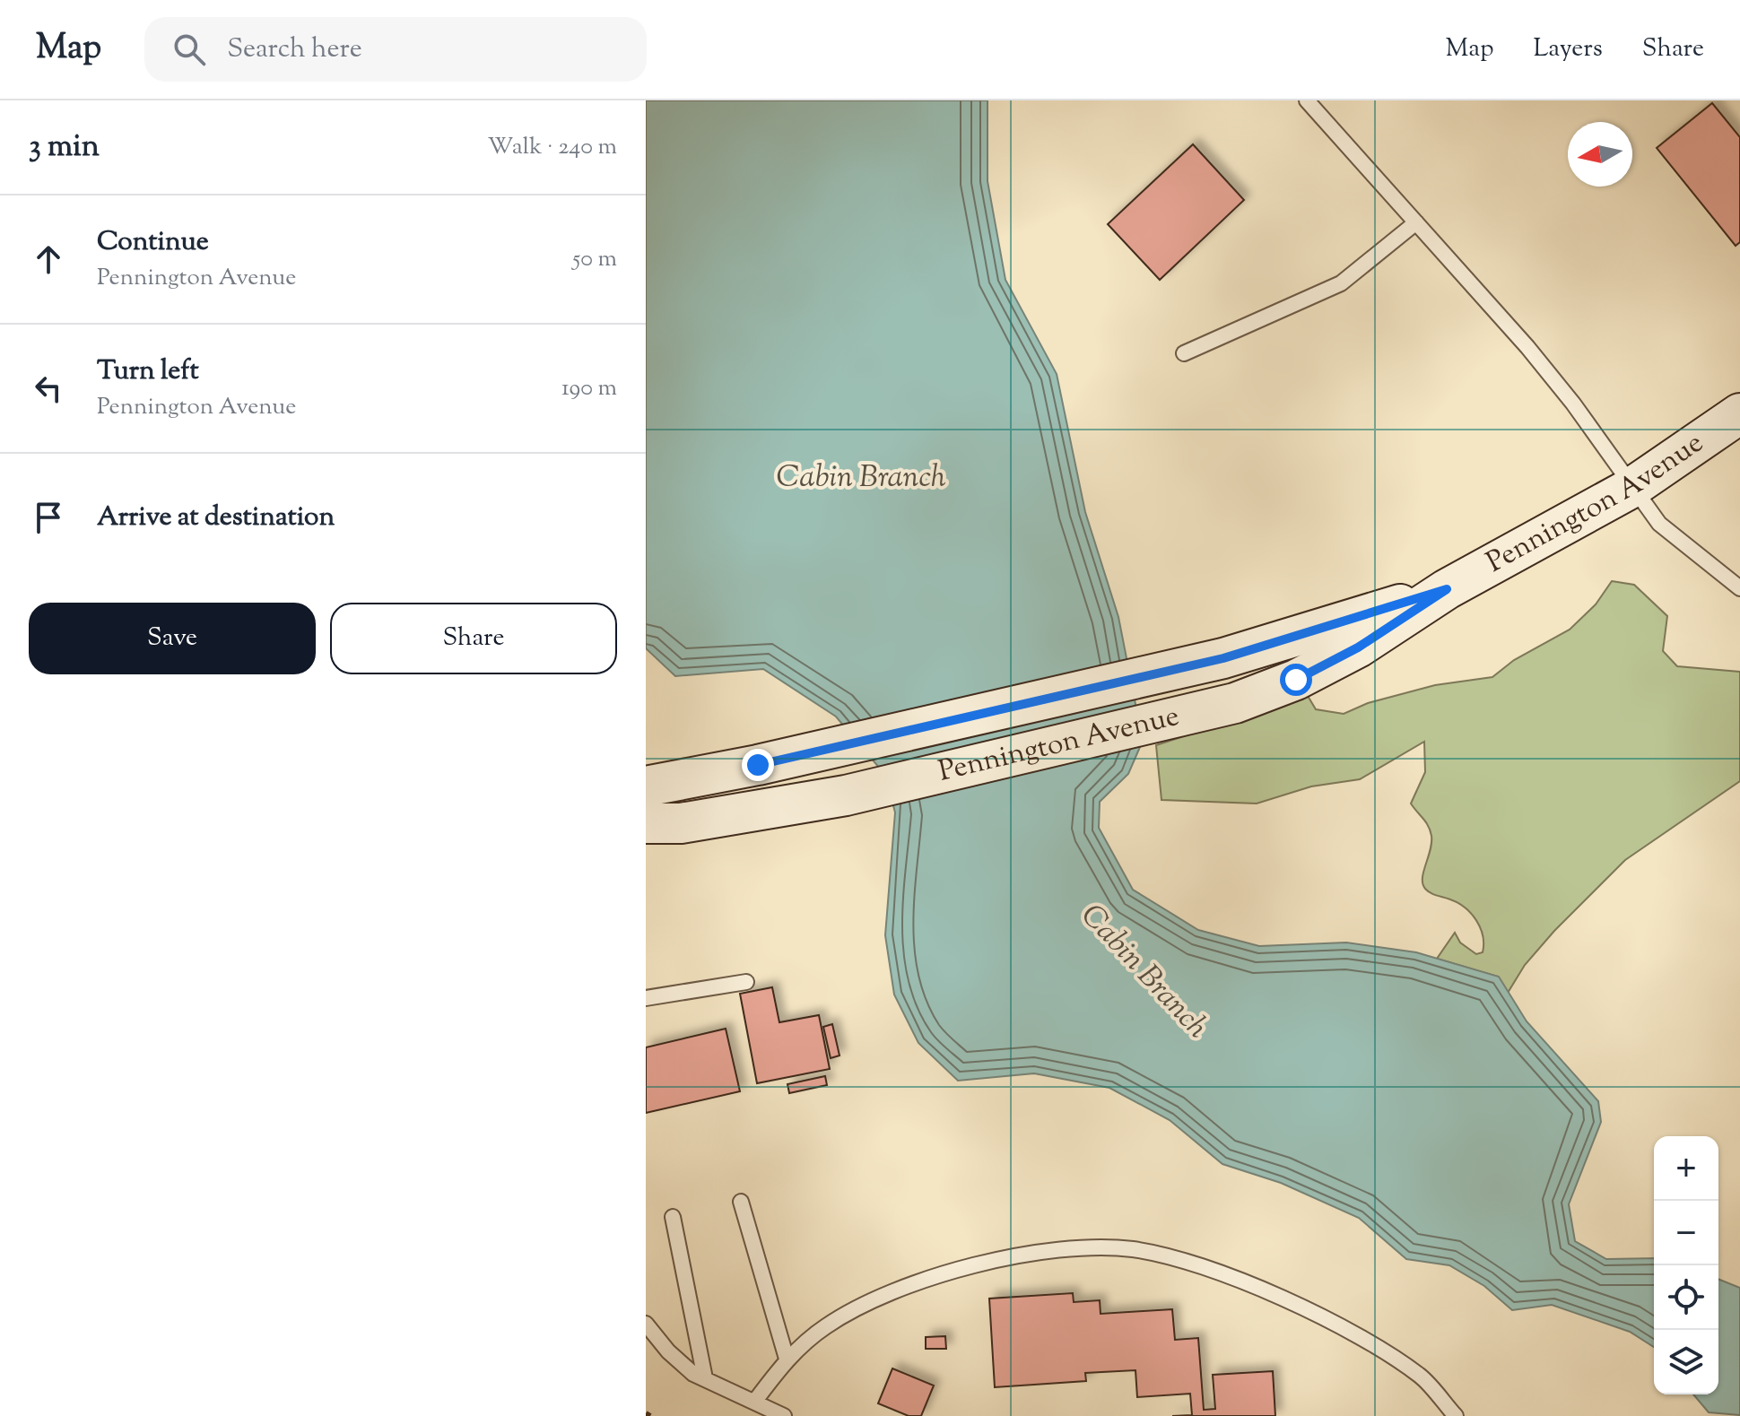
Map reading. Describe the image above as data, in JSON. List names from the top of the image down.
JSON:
{
  "streets": {
    "main road": ["Pennington Avenue"]
  },
  "water": ["Cabin Branch"],
  "north": "left",
  "page": {
    "header": "Map",
    "search": "Search here",
    "nav": ["Map", "Layers", "Share"],
    "heading": ["3 min", "Walk · 240 m"],
    "list": [
      ["Continue", "Pennington Avenue", "50 m"],
      ["Turn left", "Pennington Avenue", "190 m"],
      "Arrive at destination"
    ],
    "buttons": ["Save", "Share"],
    "map_buttons": ["+", "−"]
  }
}
